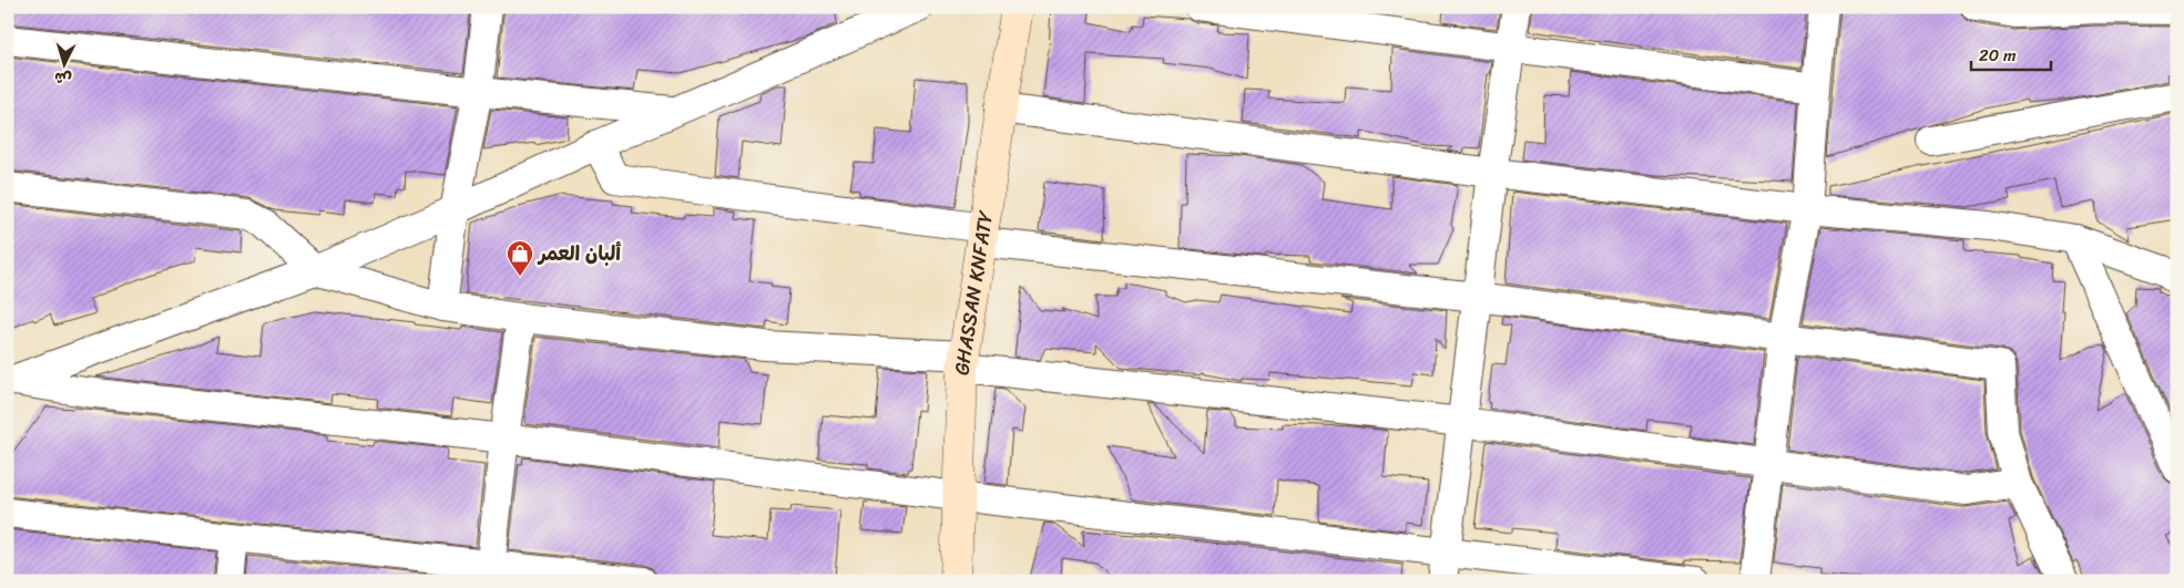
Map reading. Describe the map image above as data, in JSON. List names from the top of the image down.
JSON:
{
  "streets": {
    "street": ["GHASSAN KNFATY"]
  },
  "places": {
    "shop": ["ألبان العمر"]
  },
  "scale_bar": "20 m",
  "north": "bottom"
}
